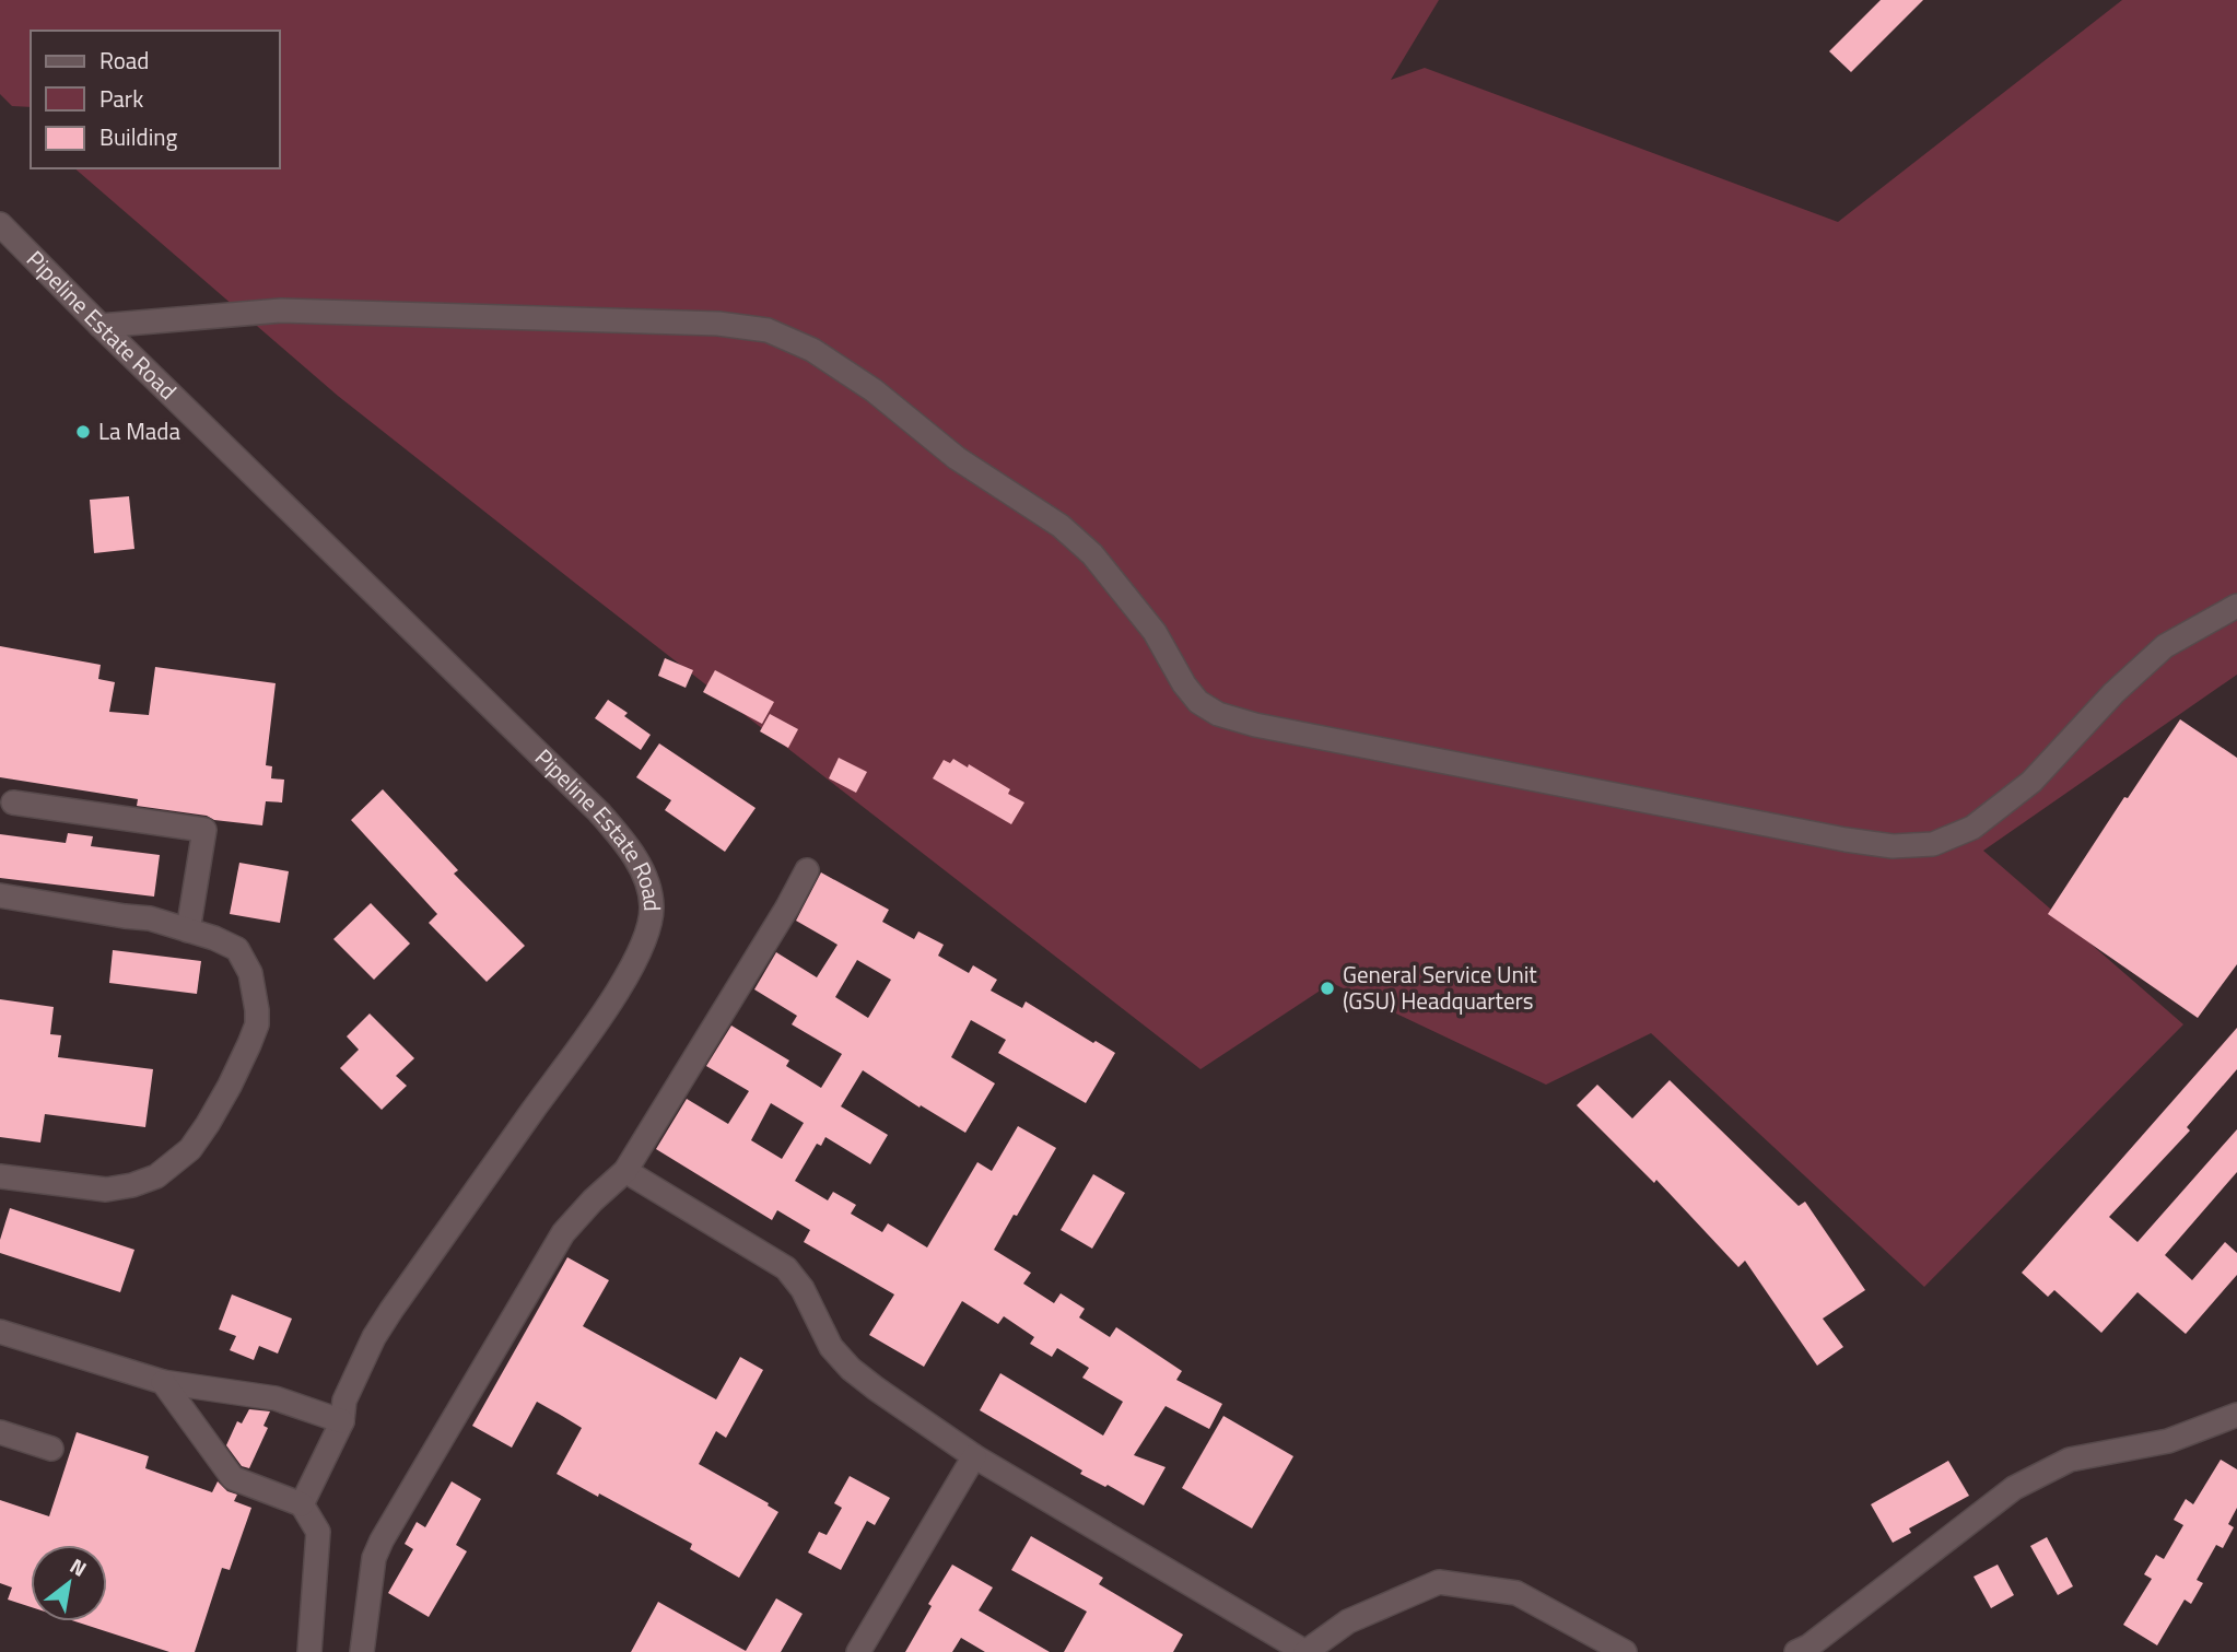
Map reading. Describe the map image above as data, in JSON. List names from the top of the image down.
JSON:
{
  "streets": {
    "street": ["Pipeline Estate Road"]
  },
  "places": ["La Mada", "General Service Unit (GSU) Headquarters"],
  "legend": ["Road", "Park", "Building"],
  "north": "top right"
}
